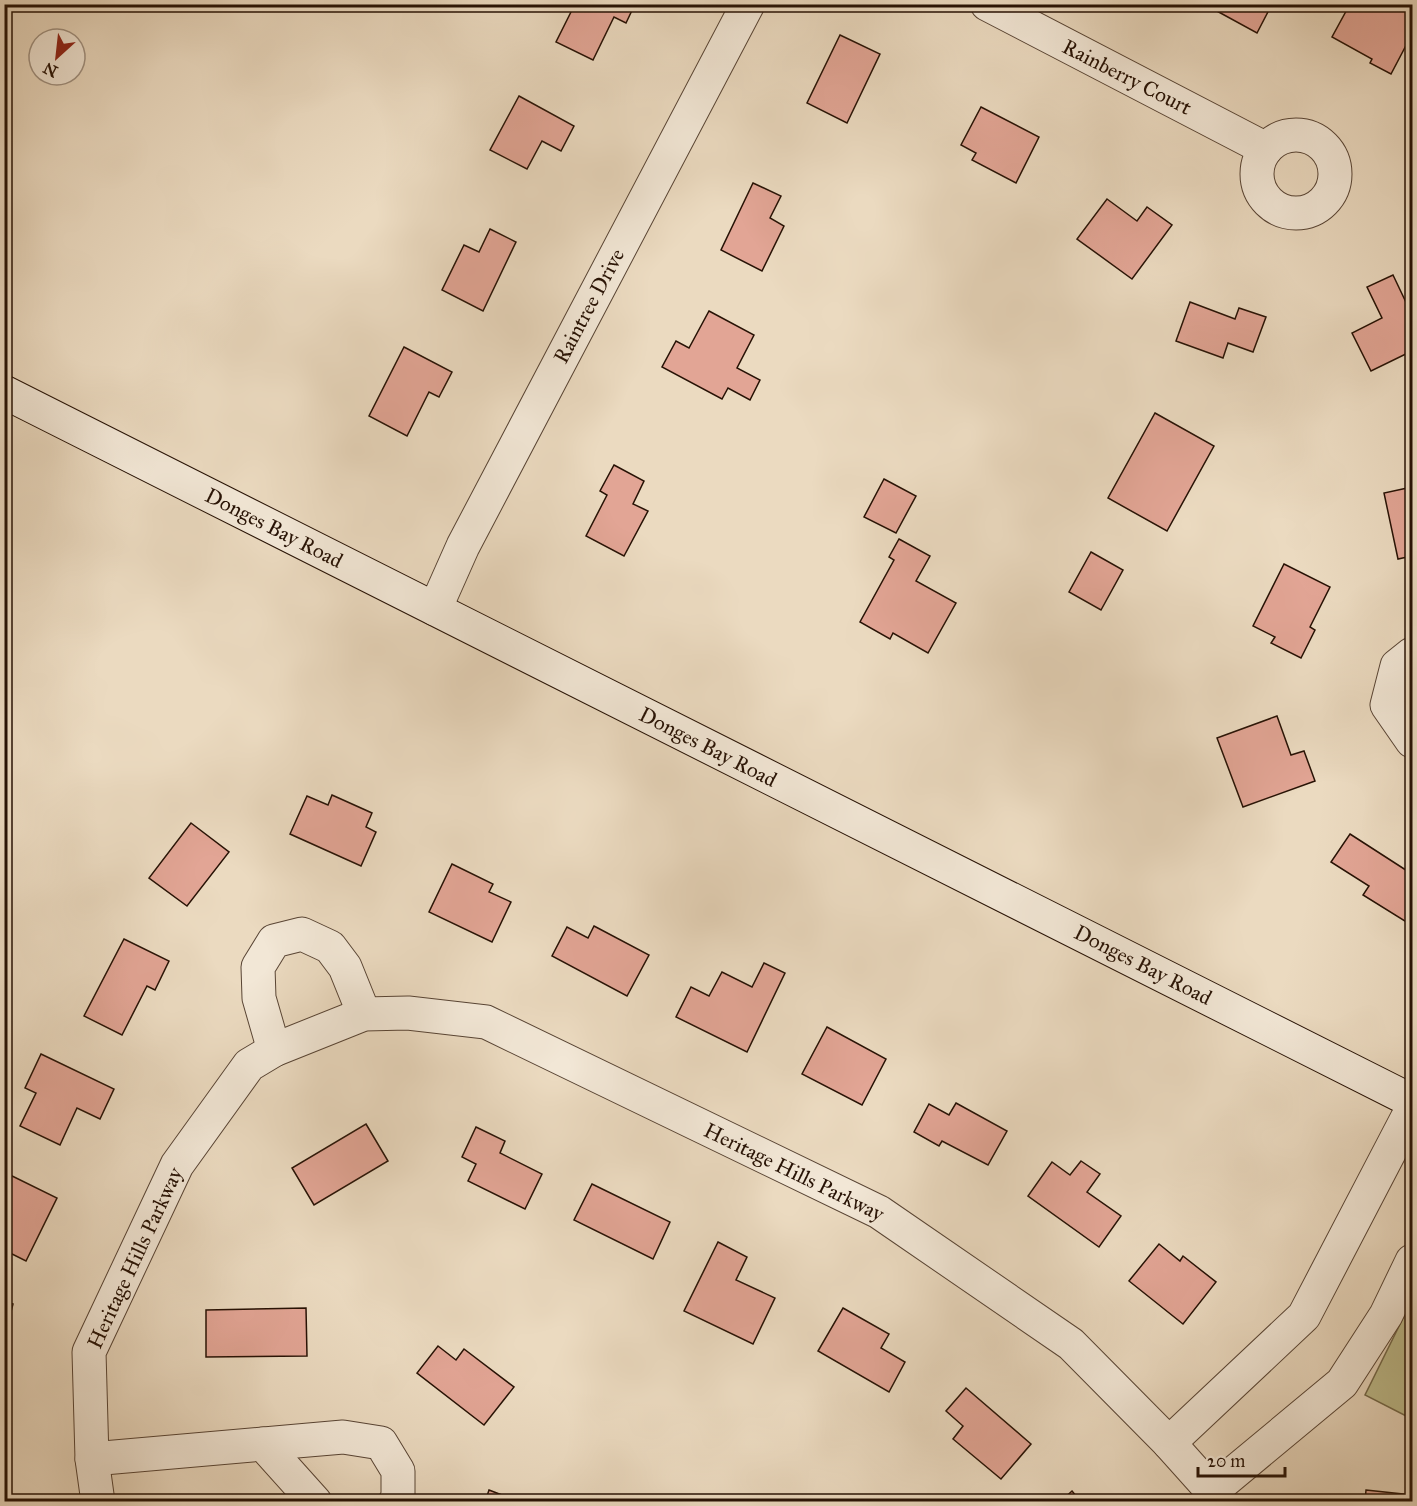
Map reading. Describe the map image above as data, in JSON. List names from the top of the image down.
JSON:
{
  "streets": {
    "street": [
      "Rainberry Court",
      "Raintree Drive",
      "Donges Bay Road",
      "Heritage Hills Parkway"
    ]
  },
  "crossings": [
    ["Raintree Drive", "Donges Bay Road"]
  ],
  "scale_bar": "20 m",
  "north": "bottom left"
}
